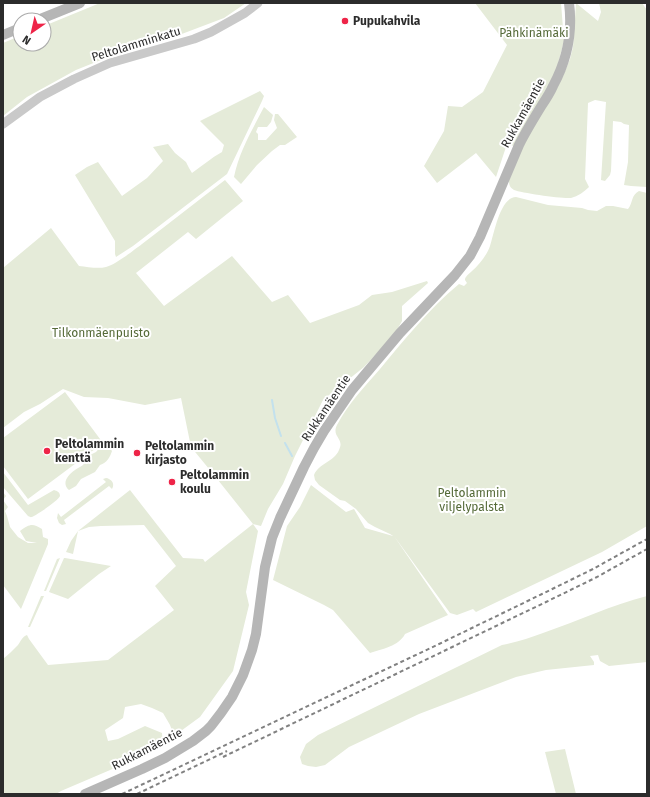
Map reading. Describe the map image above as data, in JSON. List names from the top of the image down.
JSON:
{
  "streets": {
    "main road": ["Rukkamäentie"],
    "street": ["Peltolamminkatu"]
  },
  "parks": ["Pähkinämäki", "Tilkonmäenpuisto", "Peltolammin viljelypalsta"],
  "places": [
    "Pupukahvila",
    "Peltolammin kenttä",
    "Peltolammin kirjasto",
    "Peltolammin koulu"
  ],
  "north": "bottom left"
}
